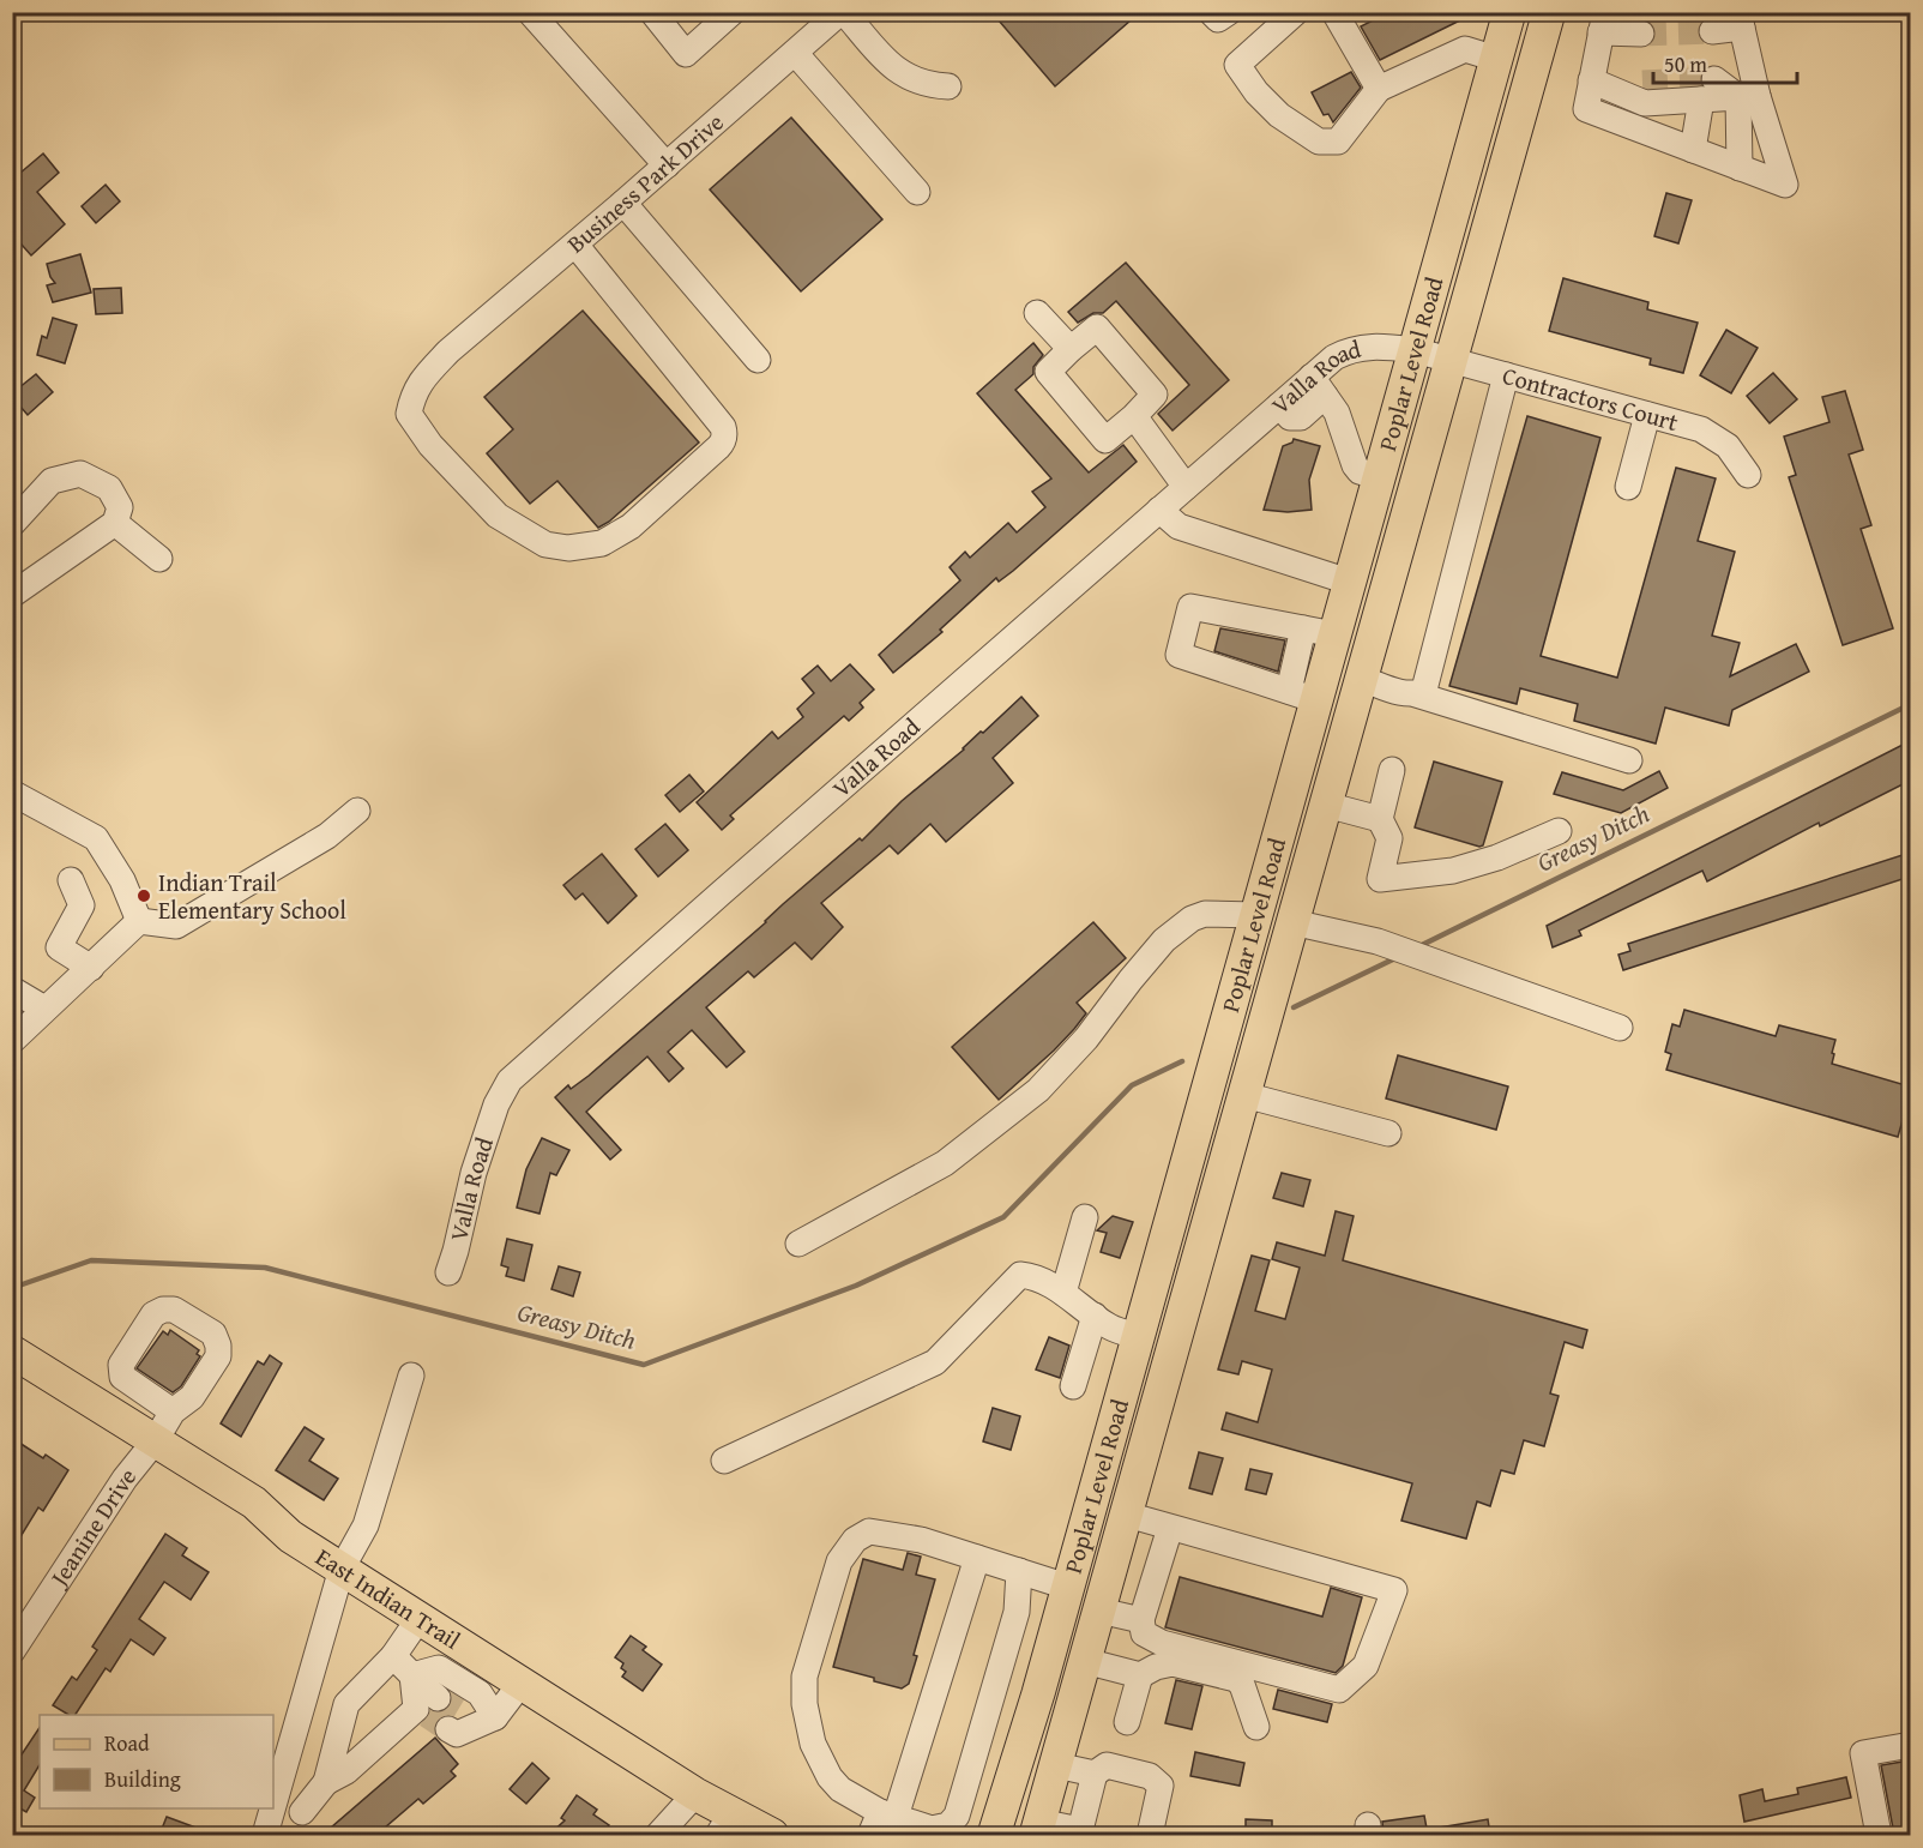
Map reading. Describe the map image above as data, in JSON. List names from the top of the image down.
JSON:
{
  "streets": {
    "main road": ["Poplar Level Road", "East Indian Trail"],
    "street": [
      "Business Park Drive",
      "Valla Road",
      "Contractors Court",
      "Jeanine Drive"
    ]
  },
  "crossings": [
    ["Poplar Level Road", "Valla Road"],
    ["Poplar Level Road", "Contractors Court"],
    ["Valla Road", "Contractors Court"],
    ["Jeanine Drive", "East Indian Trail"]
  ],
  "water": ["Greasy Ditch"],
  "places": ["Indian Trail Elementary School"],
  "legend": ["Road", "Building"],
  "scale_bar": "50 m"
}
